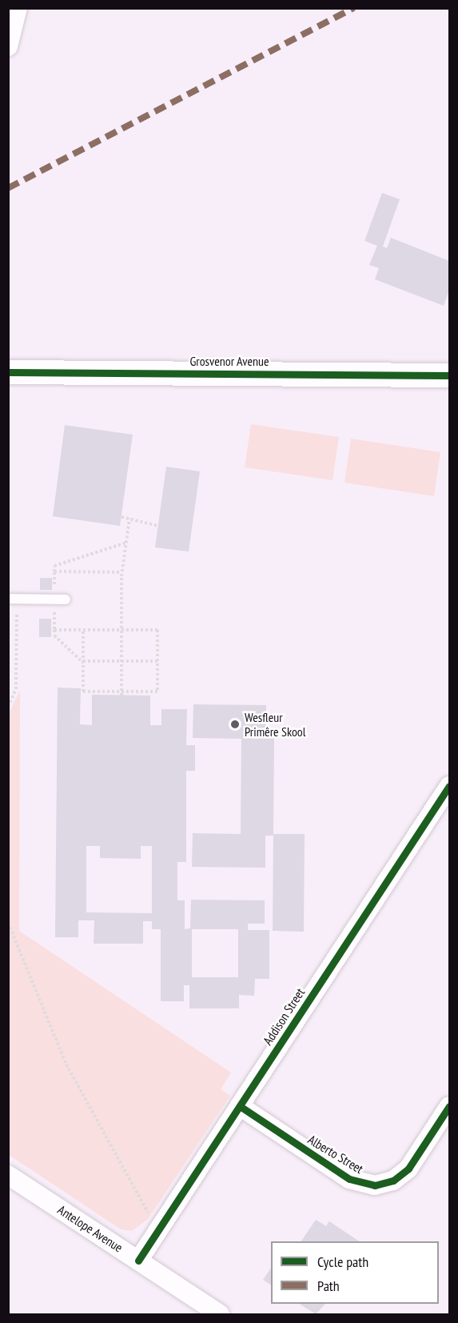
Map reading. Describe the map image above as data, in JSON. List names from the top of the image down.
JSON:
{
  "streets": {
    "street": [
      "Grosvenor Avenue",
      "Addison Street",
      "Alberto Street",
      "Antelope Avenue"
    ]
  },
  "crossings": [
    ["Addison Street", "Alberto Street"],
    ["Addison Street", "Antelope Avenue"]
  ],
  "places": ["Wesfleur Primêre Skool"],
  "legend": ["Cycle path", "Path"]
}
